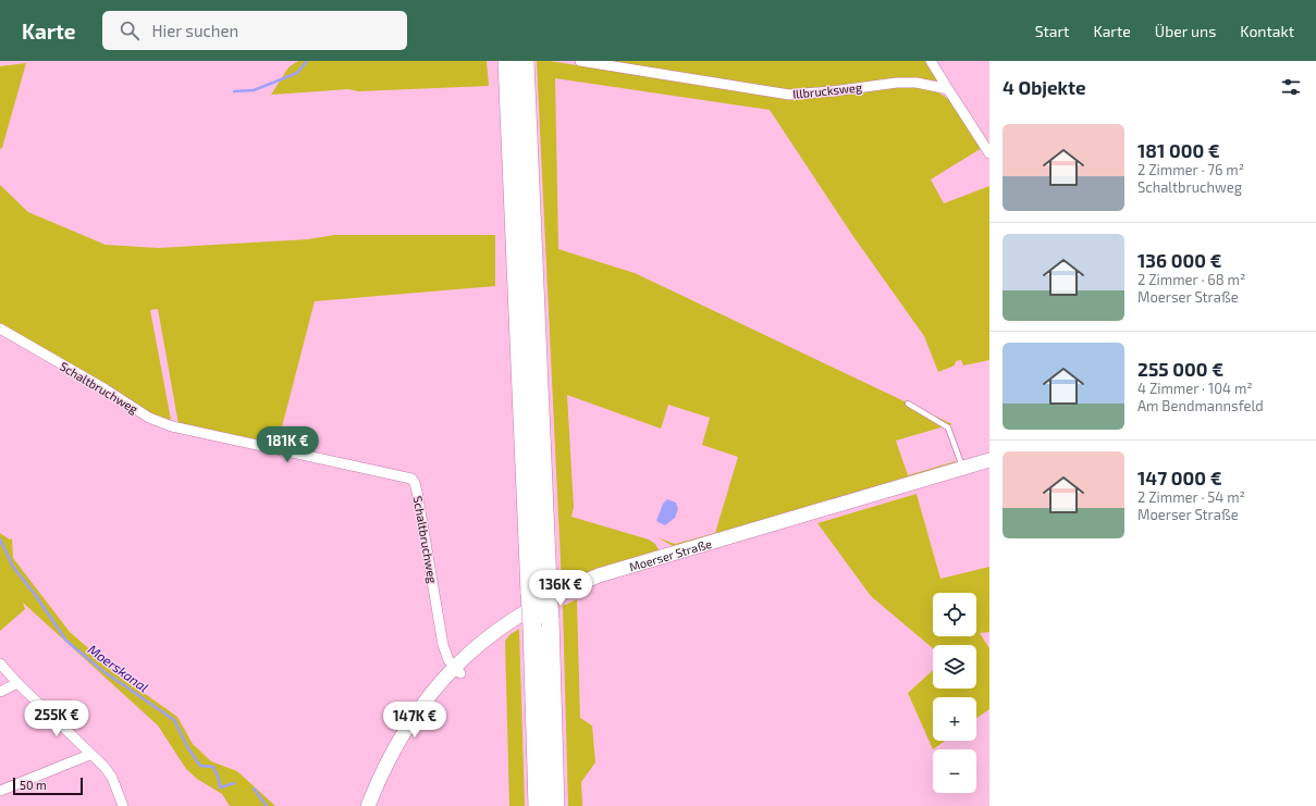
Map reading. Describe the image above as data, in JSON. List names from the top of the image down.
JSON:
{
  "streets": {
    "street": ["Illbrucksweg", "Schaltbruchweg", "Moerser Straße"]
  },
  "crossings": [
    ["Schaltbruchweg", "Moerser Straße"]
  ],
  "water": ["Moerskanal"],
  "scale_bar": "50 m",
  "page": {
    "header": "Karte",
    "search": "Hier suchen",
    "nav": [
      "Start",
      "Karte",
      "Über uns",
      "Kontakt"
    ],
    "heading": "4 Objekte",
    "list": [
      {
        "name": "181 000 €",
        "note": "2 Zimmer · 76 m² · Schaltbruchweg"
      },
      {
        "name": "136 000 €",
        "note": "2 Zimmer · 68 m² · Moerser Straße"
      },
      {
        "name": "255 000 €",
        "note": "4 Zimmer · 104 m² · Am Bendmannsfeld"
      },
      {
        "name": "147 000 €",
        "note": "2 Zimmer · 54 m² · Moerser Straße"
      }
    ],
    "price": [
      "181K €",
      "136K €",
      "255K €",
      "147K €"
    ],
    "map_buttons": ["+", "−"],
    "scale": "50 m"
  }
}
